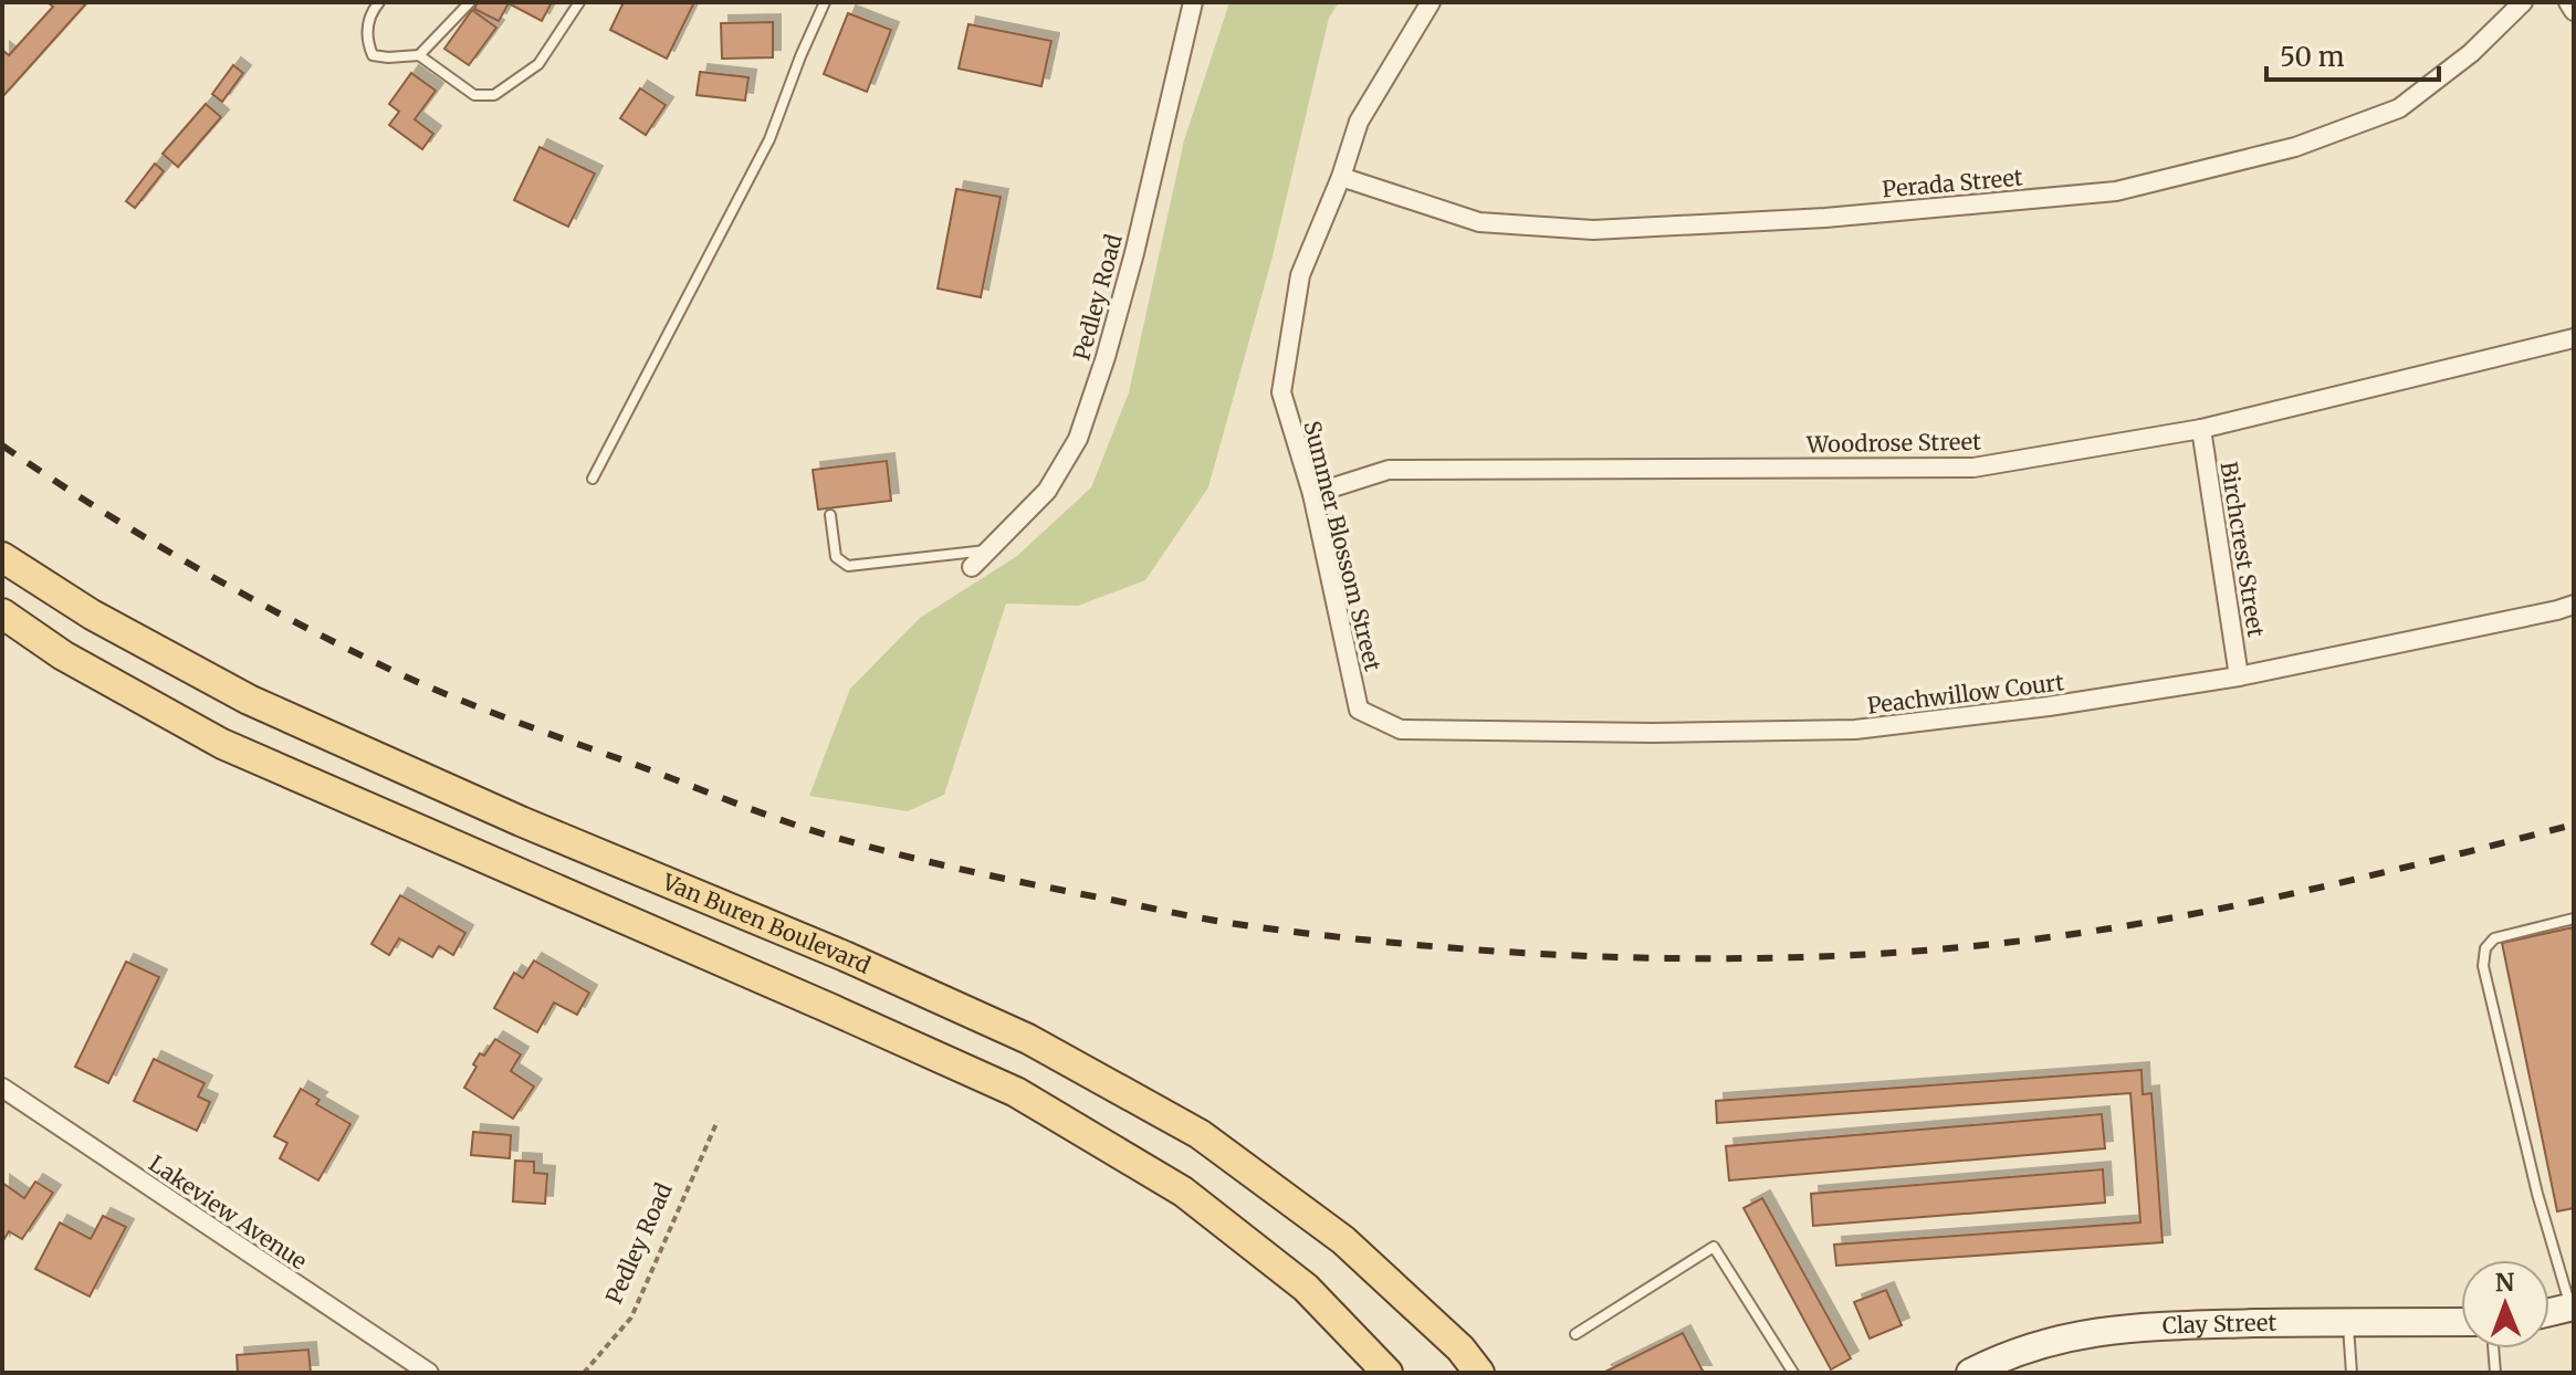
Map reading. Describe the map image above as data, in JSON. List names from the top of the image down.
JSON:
{
  "streets": {
    "main road": ["Van Buren Boulevard", "Clay Street"],
    "street": [
      "Perada Street",
      "Pedley Road",
      "Woodrose Street",
      "Summer Blossom Street",
      "Birchcrest Street",
      "Peachwillow Court",
      "Lakeview Avenue"
    ]
  },
  "crossings": [
    ["Perada Street", "Summer Blossom Street"],
    ["Woodrose Street", "Summer Blossom Street"],
    ["Woodrose Street", "Birchcrest Street"],
    ["Summer Blossom Street", "Peachwillow Court"],
    ["Birchcrest Street", "Peachwillow Court"]
  ],
  "scale_bar": "50 m",
  "north": "top"
}
